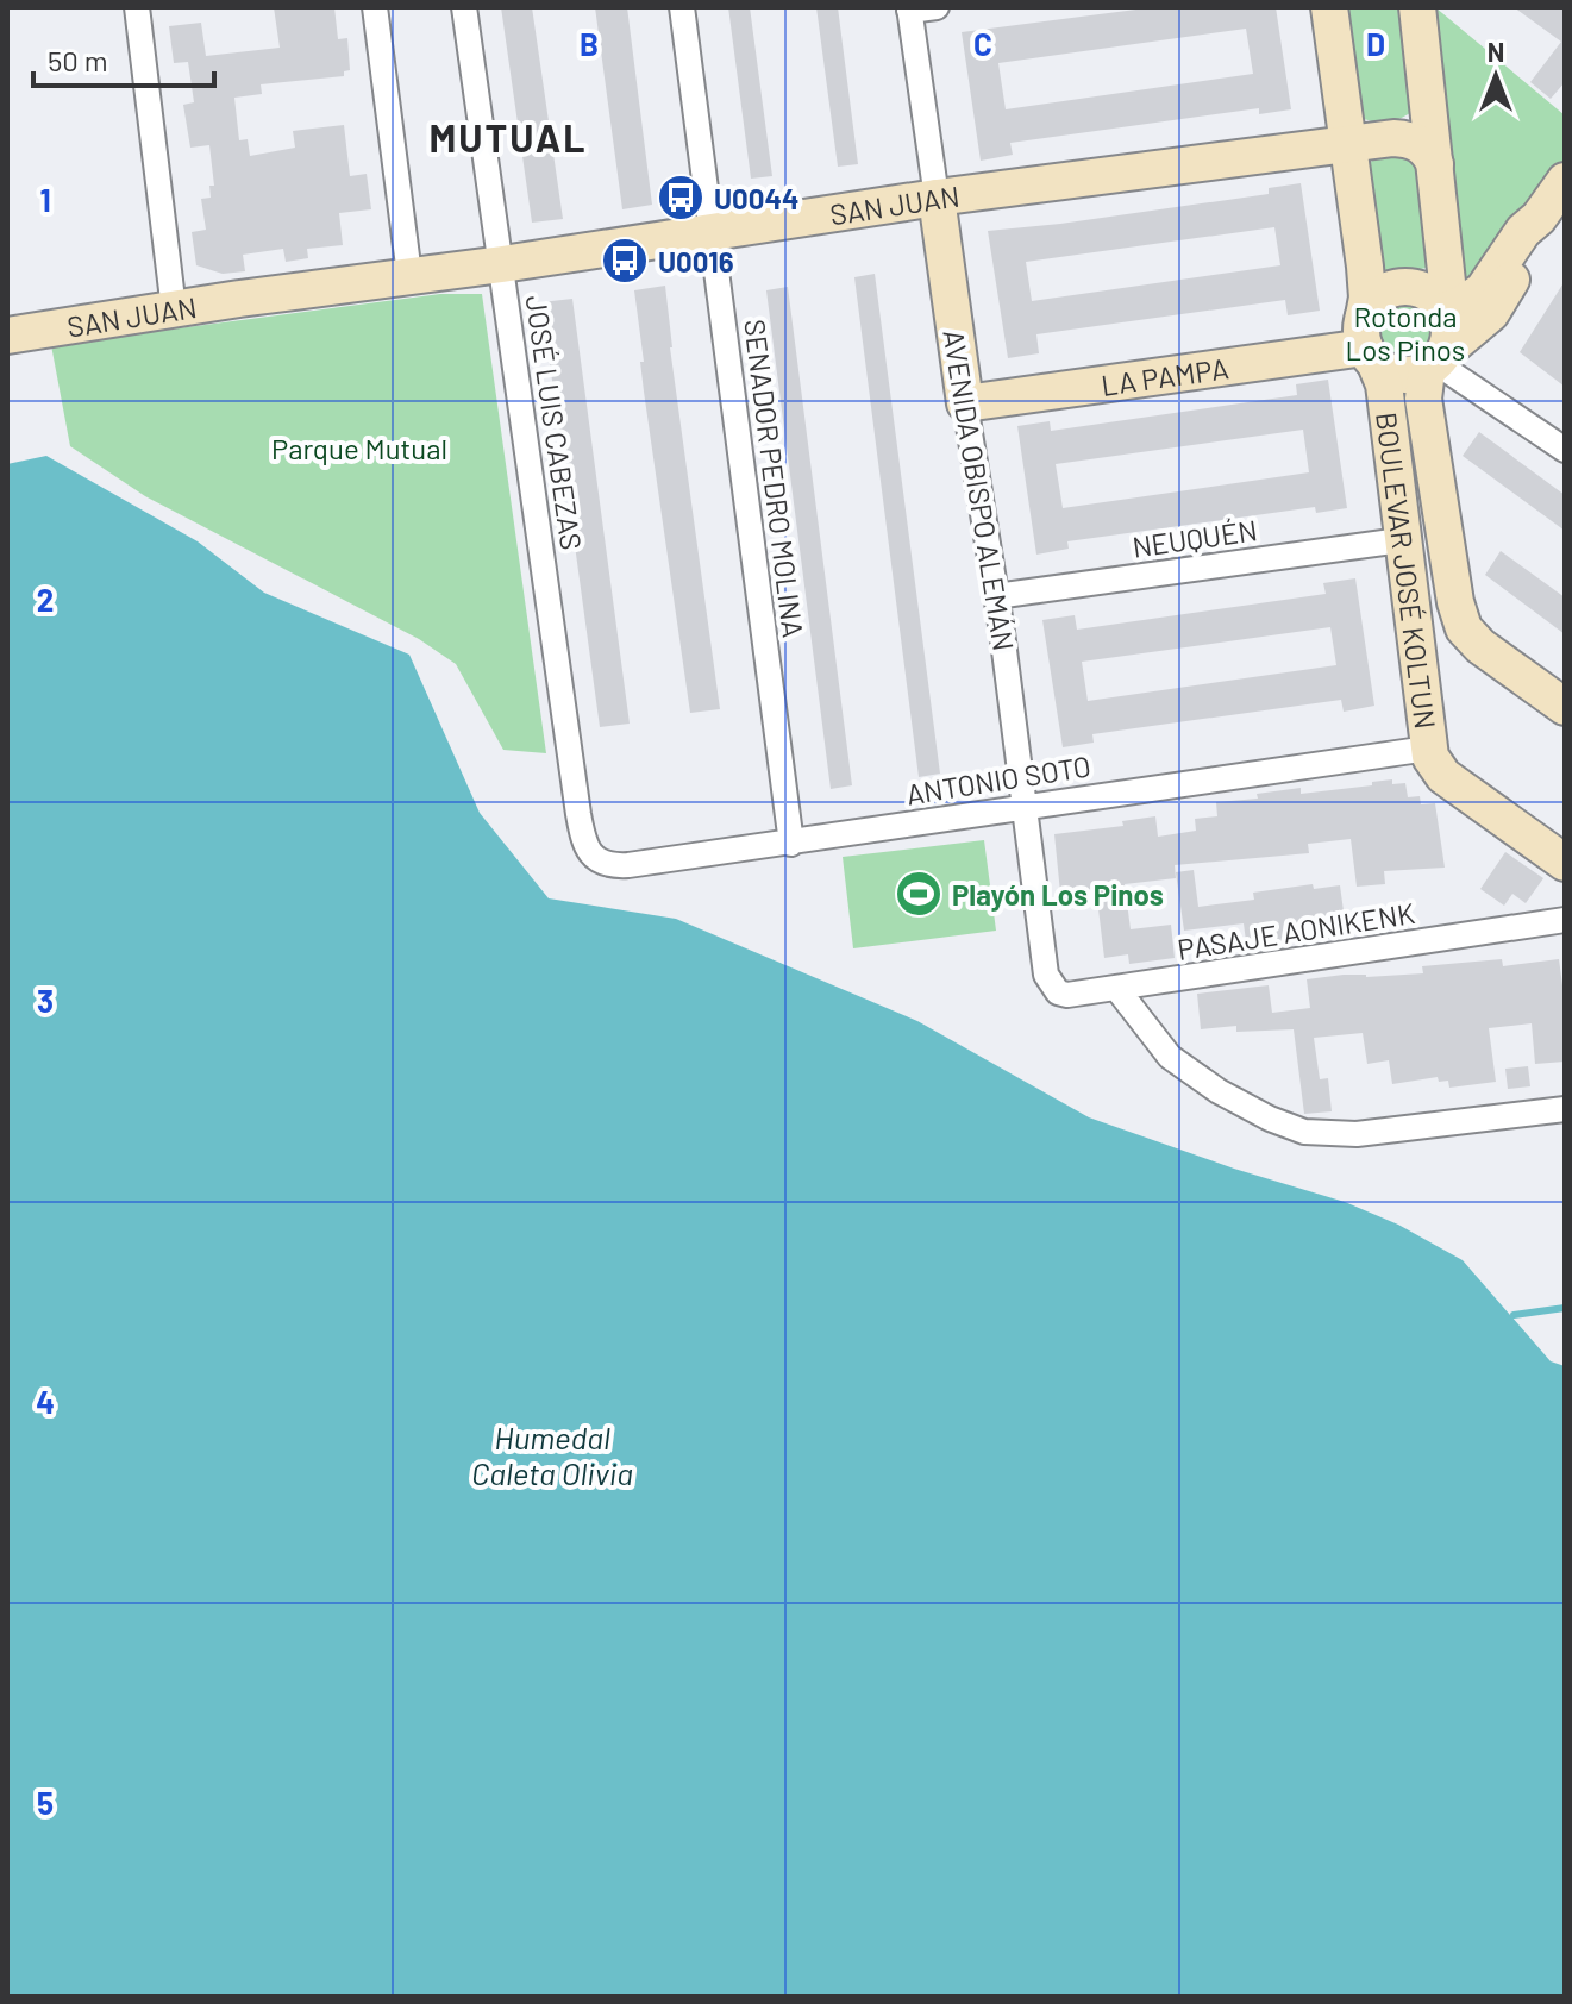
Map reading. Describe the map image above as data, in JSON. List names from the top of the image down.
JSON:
{
  "streets": {
    "street": [
      "SAN JUAN",
      "LA PAMPA",
      "JOSÉ LUIS CABEZAS",
      "SENADOR PEDRO MOLINA",
      "AVENIDA OBISPO ALEMÁN",
      "NEUQUÉN",
      "BOULEVAR JOSÉ KOLTUN",
      "ANTONIO SOTO",
      "PASAJE AONIKENK"
    ]
  },
  "crossings": [
    ["SAN JUAN", "JOSÉ LUIS CABEZAS"],
    ["SAN JUAN", "SENADOR PEDRO MOLINA"],
    ["SAN JUAN", "AVENIDA OBISPO ALEMÁN"],
    ["SAN JUAN", "BOULEVAR JOSÉ KOLTUN"],
    ["LA PAMPA", "AVENIDA OBISPO ALEMÁN"],
    ["LA PAMPA", "BOULEVAR JOSÉ KOLTUN"],
    ["JOSÉ LUIS CABEZAS", "ANTONIO SOTO"],
    ["SENADOR PEDRO MOLINA", "ANTONIO SOTO"],
    ["AVENIDA OBISPO ALEMÁN", "NEUQUÉN"],
    ["AVENIDA OBISPO ALEMÁN", "ANTONIO SOTO"],
    ["AVENIDA OBISPO ALEMÁN", "PASAJE AONIKENK"],
    ["NEUQUÉN", "BOULEVAR JOSÉ KOLTUN"],
    ["BOULEVAR JOSÉ KOLTUN", "ANTONIO SOTO"]
  ],
  "districts": ["MUTUAL"],
  "water": ["Humedal Caleta Olivia"],
  "parks": ["Rotonda Los Pinos", "Parque Mutual"],
  "places": {
    "bus stop": ["U0044", "U0016"],
    "sports": ["Playón Los Pinos"]
  },
  "scale_bar": "50 m",
  "north": "top",
  "grid": {
    "columns": ["B", "C", "D"],
    "rows": [
      "1",
      "2",
      "3",
      "4",
      "5"
    ]
  }
}
